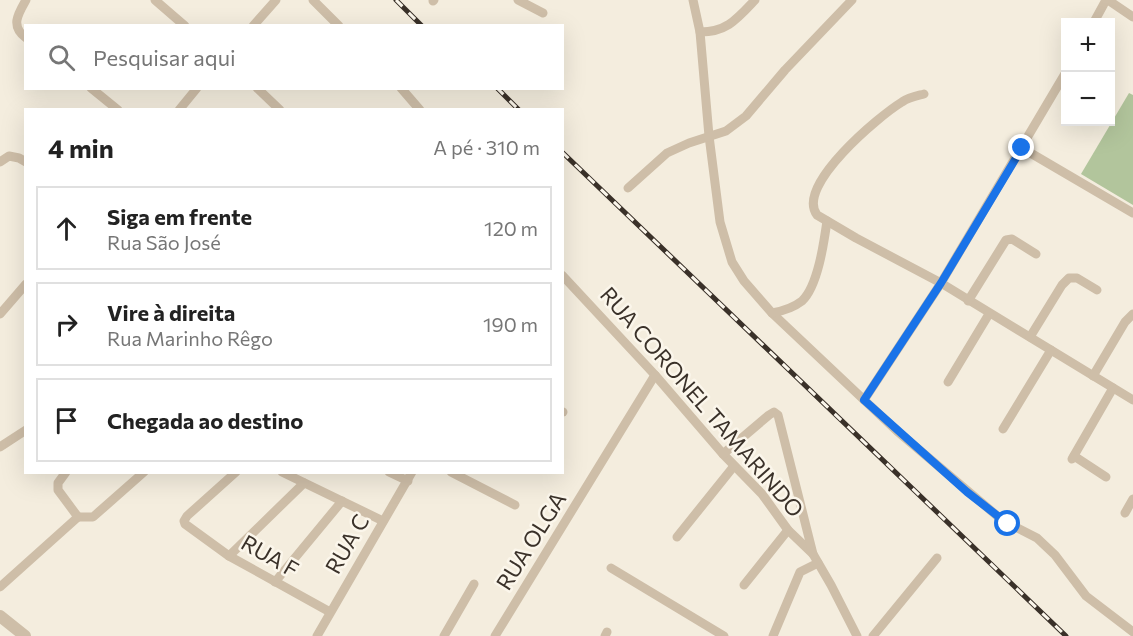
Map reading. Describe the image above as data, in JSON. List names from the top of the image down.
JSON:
{
  "streets": {
    "street": [
      "RUA CORONEL TAMARINDO",
      "RUA OLGA",
      "RUA C",
      "RUA F"
    ]
  },
  "crossings": [
    ["RUA CORONEL TAMARINDO", "RUA OLGA"],
    ["RUA C", "RUA F"]
  ],
  "page": {
    "map_buttons": ["+", "−"],
    "search": "Pesquisar aqui",
    "heading": ["4 min", "A pé · 310 m"],
    "list": [
      ["Siga em frente", "Rua São José", "120 m"],
      ["Vire à direita", "Rua Marinho Rêgo", "190 m"],
      "Chegada ao destino"
    ]
  }
}
